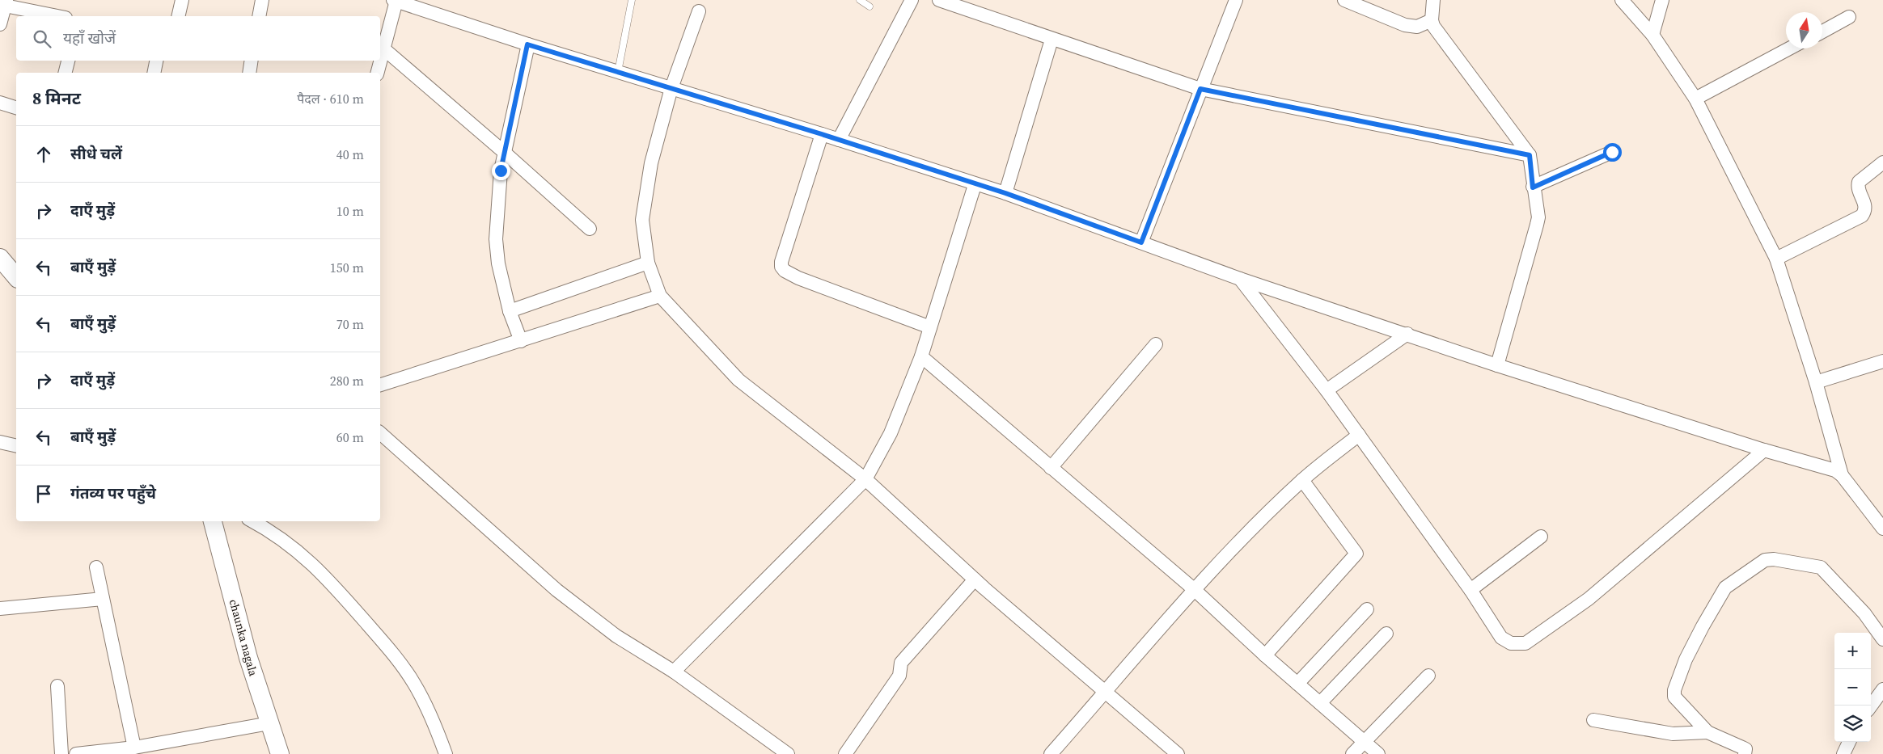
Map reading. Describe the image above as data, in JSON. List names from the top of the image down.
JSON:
{
  "streets": {
    "main road": ["chaunka nagala"]
  },
  "north": "top",
  "page": {
    "search": "यहाँ खोजें",
    "heading": ["8 मिनट", "पैदल · 610 m"],
    "list": [
      ["सीधे चलें", "40 m"],
      ["दाएँ मुड़ें", "10 m"],
      ["बाएँ मुड़ें", "150 m"],
      ["बाएँ मुड़ें", "70 m"],
      ["दाएँ मुड़ें", "280 m"],
      ["बाएँ मुड़ें", "60 m"],
      "गंतव्य पर पहुँचे"
    ],
    "map_buttons": ["+", "−"]
  }
}
